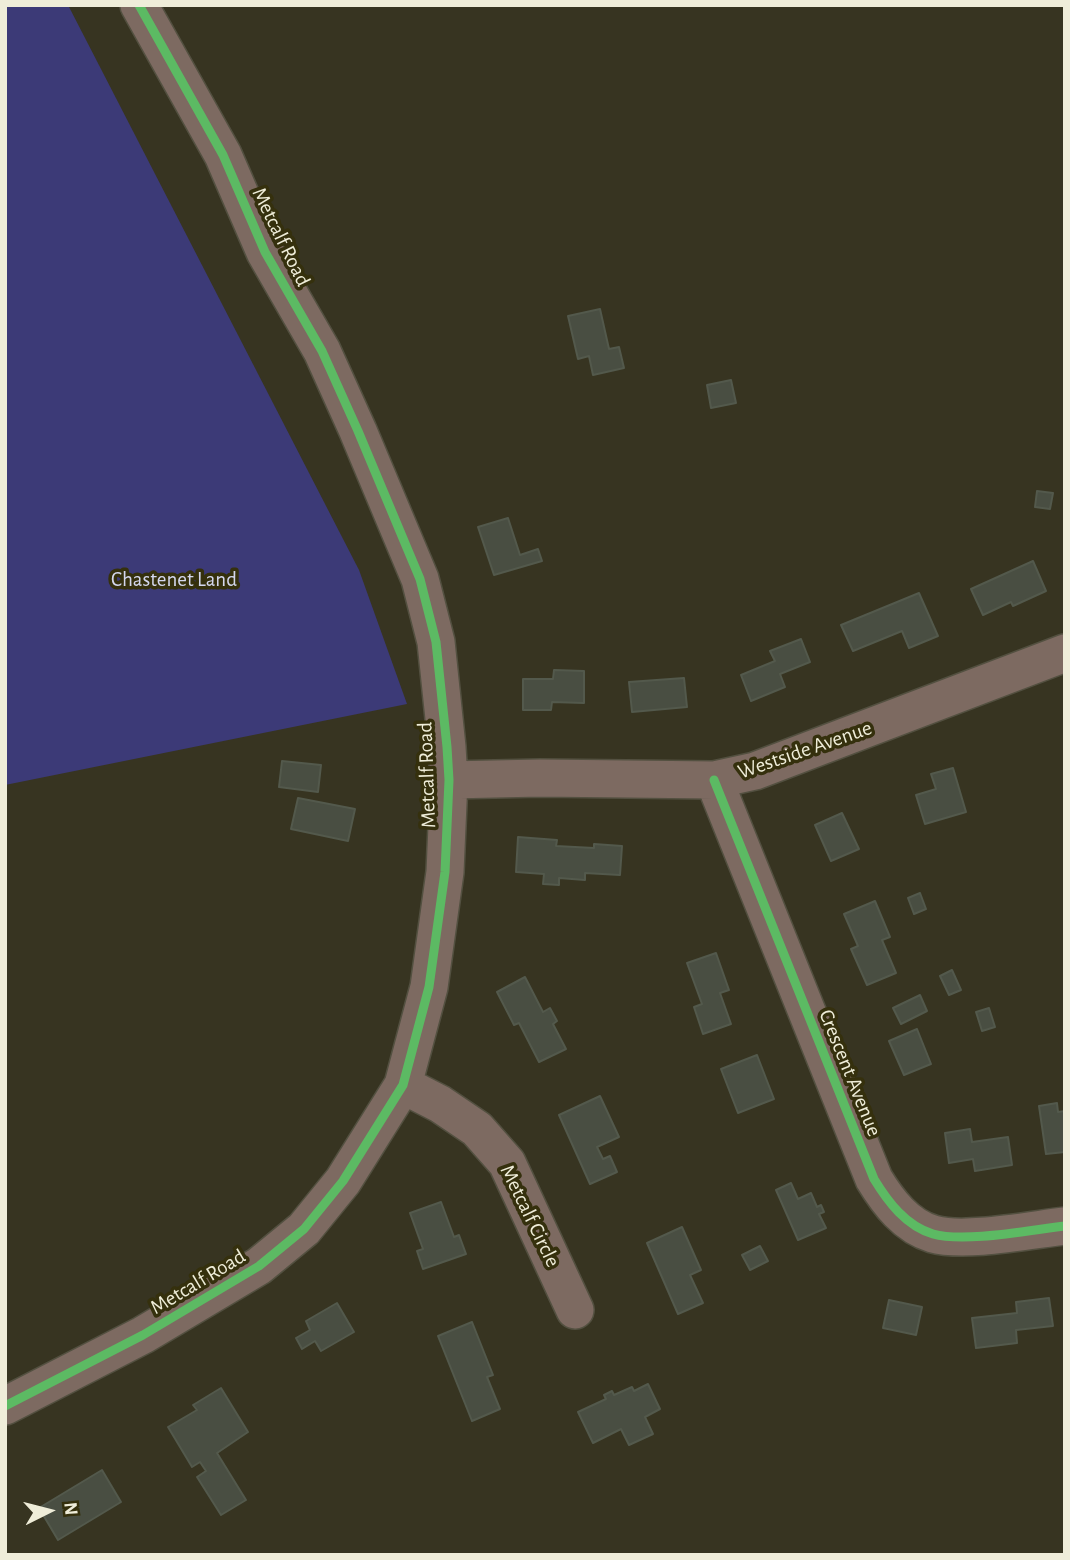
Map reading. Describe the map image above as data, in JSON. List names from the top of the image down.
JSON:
{
  "streets": {
    "street": [
      "Metcalf Road",
      "Westside Avenue",
      "Crescent Avenue",
      "Metcalf Circle"
    ]
  },
  "crossings": [
    ["Metcalf Road", "Westside Avenue"],
    ["Metcalf Road", "Metcalf Circle"],
    ["Westside Avenue", "Crescent Avenue"]
  ],
  "parks": ["Chastenet Land"],
  "north": "right"
}
